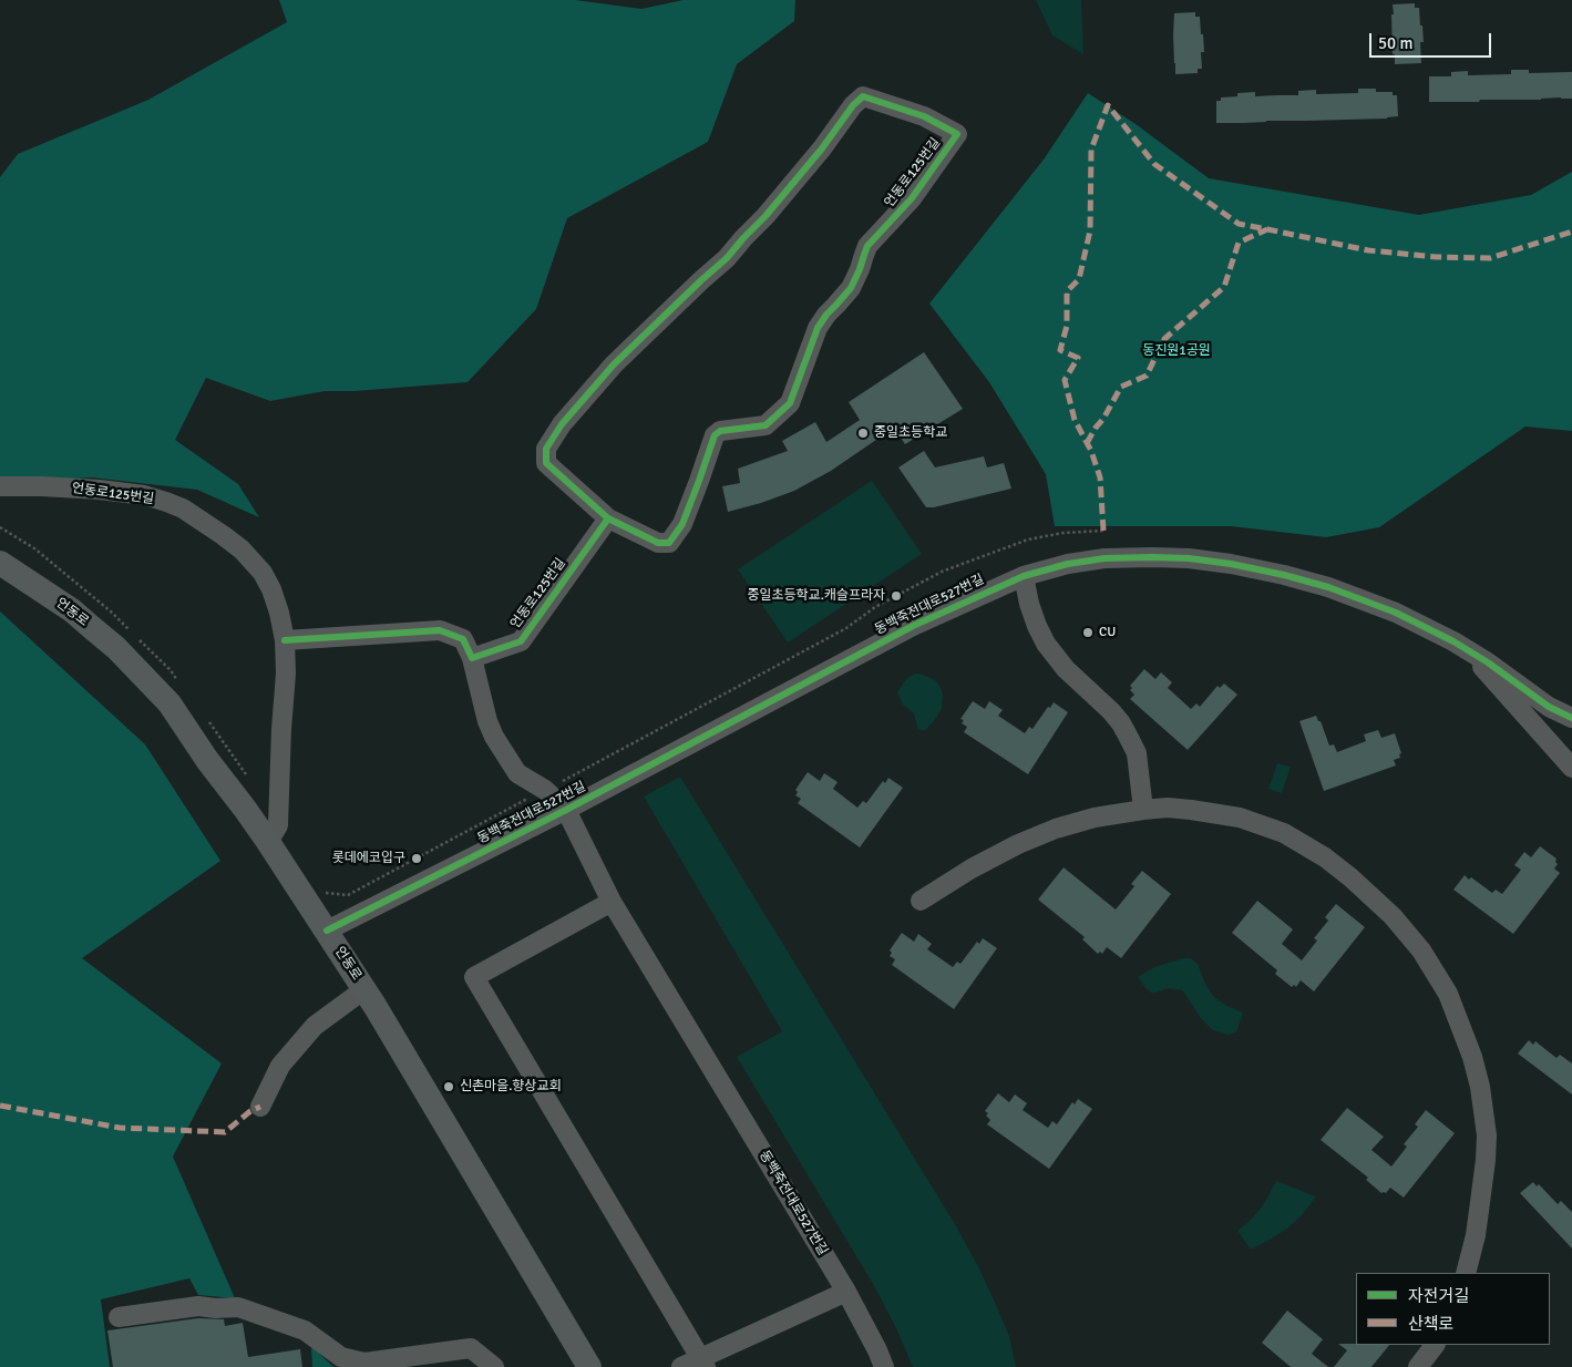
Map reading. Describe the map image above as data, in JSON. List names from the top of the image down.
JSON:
{
  "streets": {
    "main road": ["언동로"],
    "street": ["언동로125번길", "동백죽전대로527번길"]
  },
  "crossings": [
    ["언동로125번길", "언동로"],
    ["동백죽전대로527번길", "언동로"]
  ],
  "parks": ["동진원1공원"],
  "places": [
    "중일초등학교",
    "중일초등학교.캐슬프라자",
    "CU",
    "롯데에코입구",
    "신촌마을.향상교회"
  ],
  "legend": ["자전거길", "산책로"],
  "scale_bar": "50 m"
}
